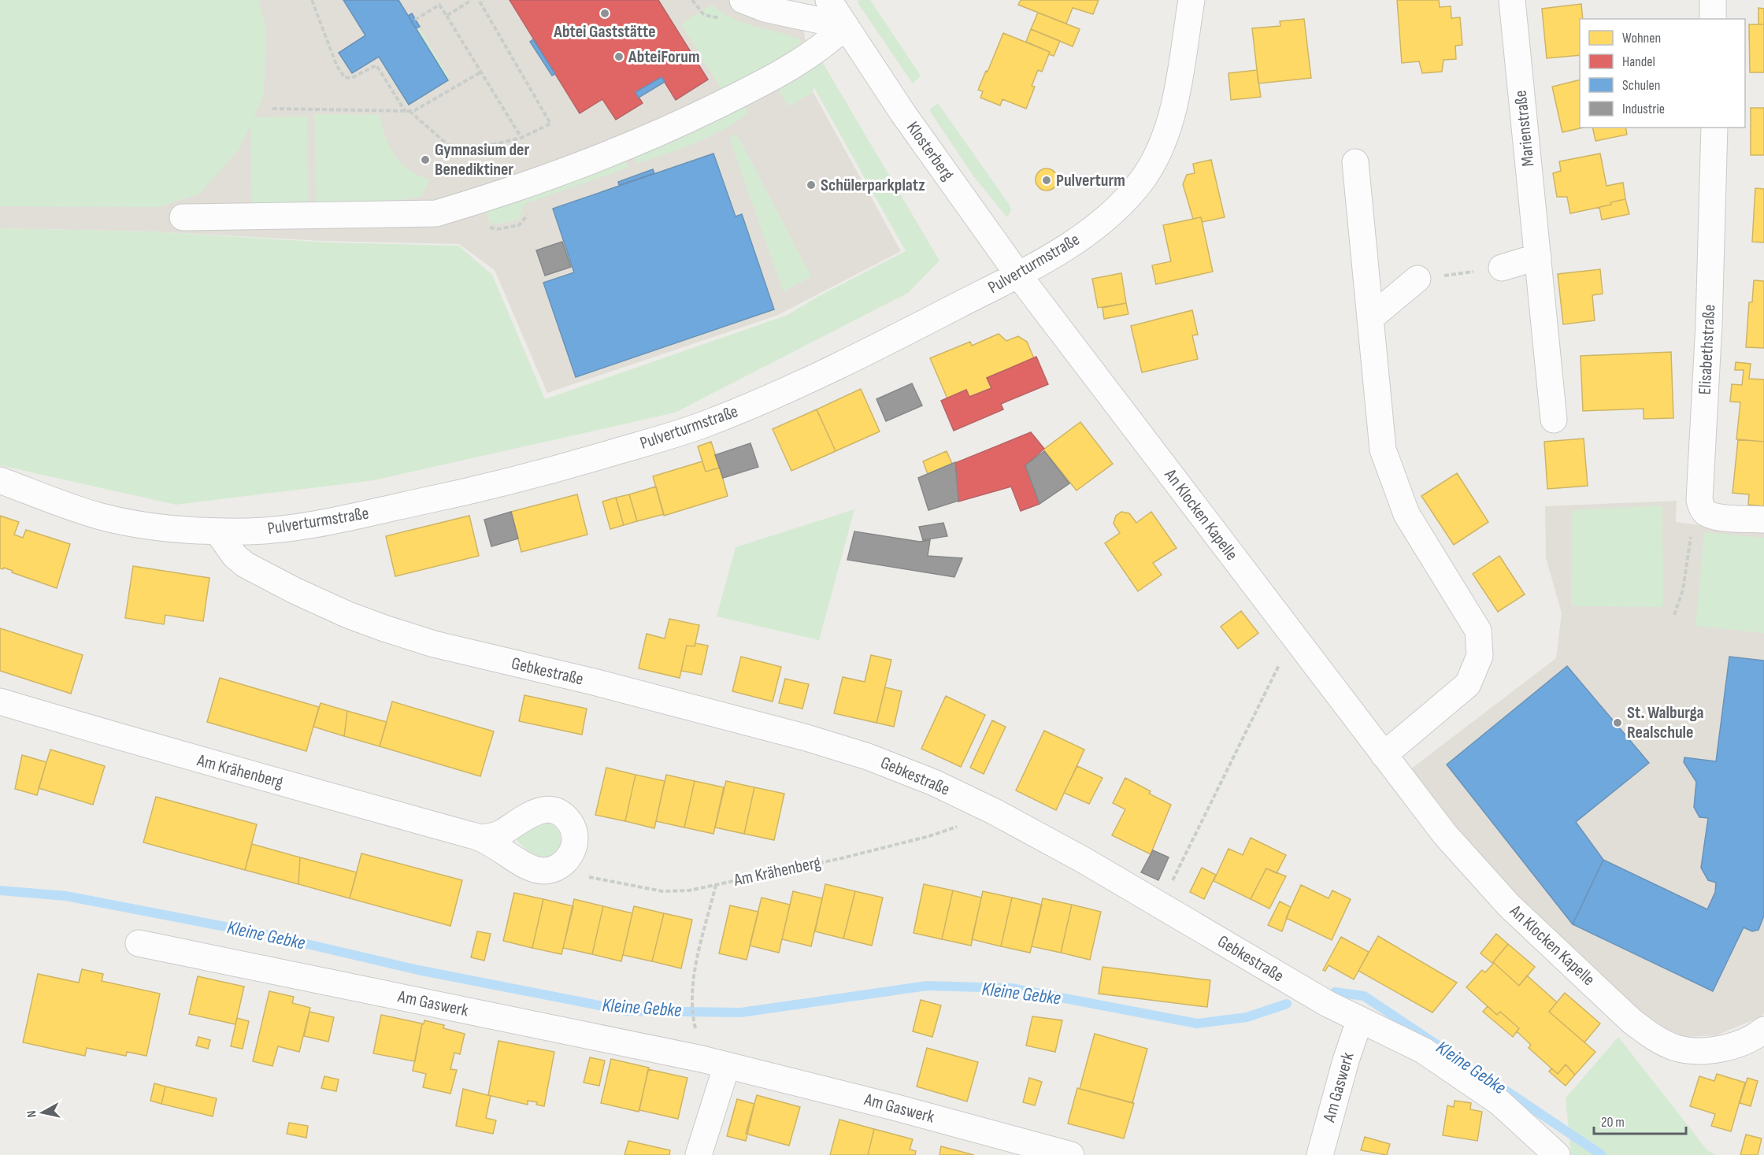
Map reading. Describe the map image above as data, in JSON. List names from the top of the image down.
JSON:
{
  "streets": {
    "street": [
      "Marienstraße",
      "Klosterberg",
      "Pulverturmstraße",
      "Elisabethstraße",
      "An Klocken Kapelle",
      "Gebkestraße",
      "Am Krähenberg",
      "Am Gaswerk"
    ]
  },
  "crossings": [
    ["Klosterberg", "Pulverturmstraße"],
    ["Klosterberg", "An Klocken Kapelle"],
    ["Pulverturmstraße", "An Klocken Kapelle"],
    ["Pulverturmstraße", "Gebkestraße"],
    ["Gebkestraße", "Am Krähenberg"],
    ["Gebkestraße", "Am Gaswerk"]
  ],
  "water": ["Kleine Gebke"],
  "places": [
    "Abtei Gaststätte",
    "AbteiForum",
    "Gymnasium der Benediktiner",
    "Pulverturm",
    "Schülerparkplatz",
    "St. Walburga Realschule"
  ],
  "legend": [
    "Wohnen",
    "Handel",
    "Schulen",
    "Industrie"
  ],
  "scale_bar": "20 m",
  "north": "left"
}
